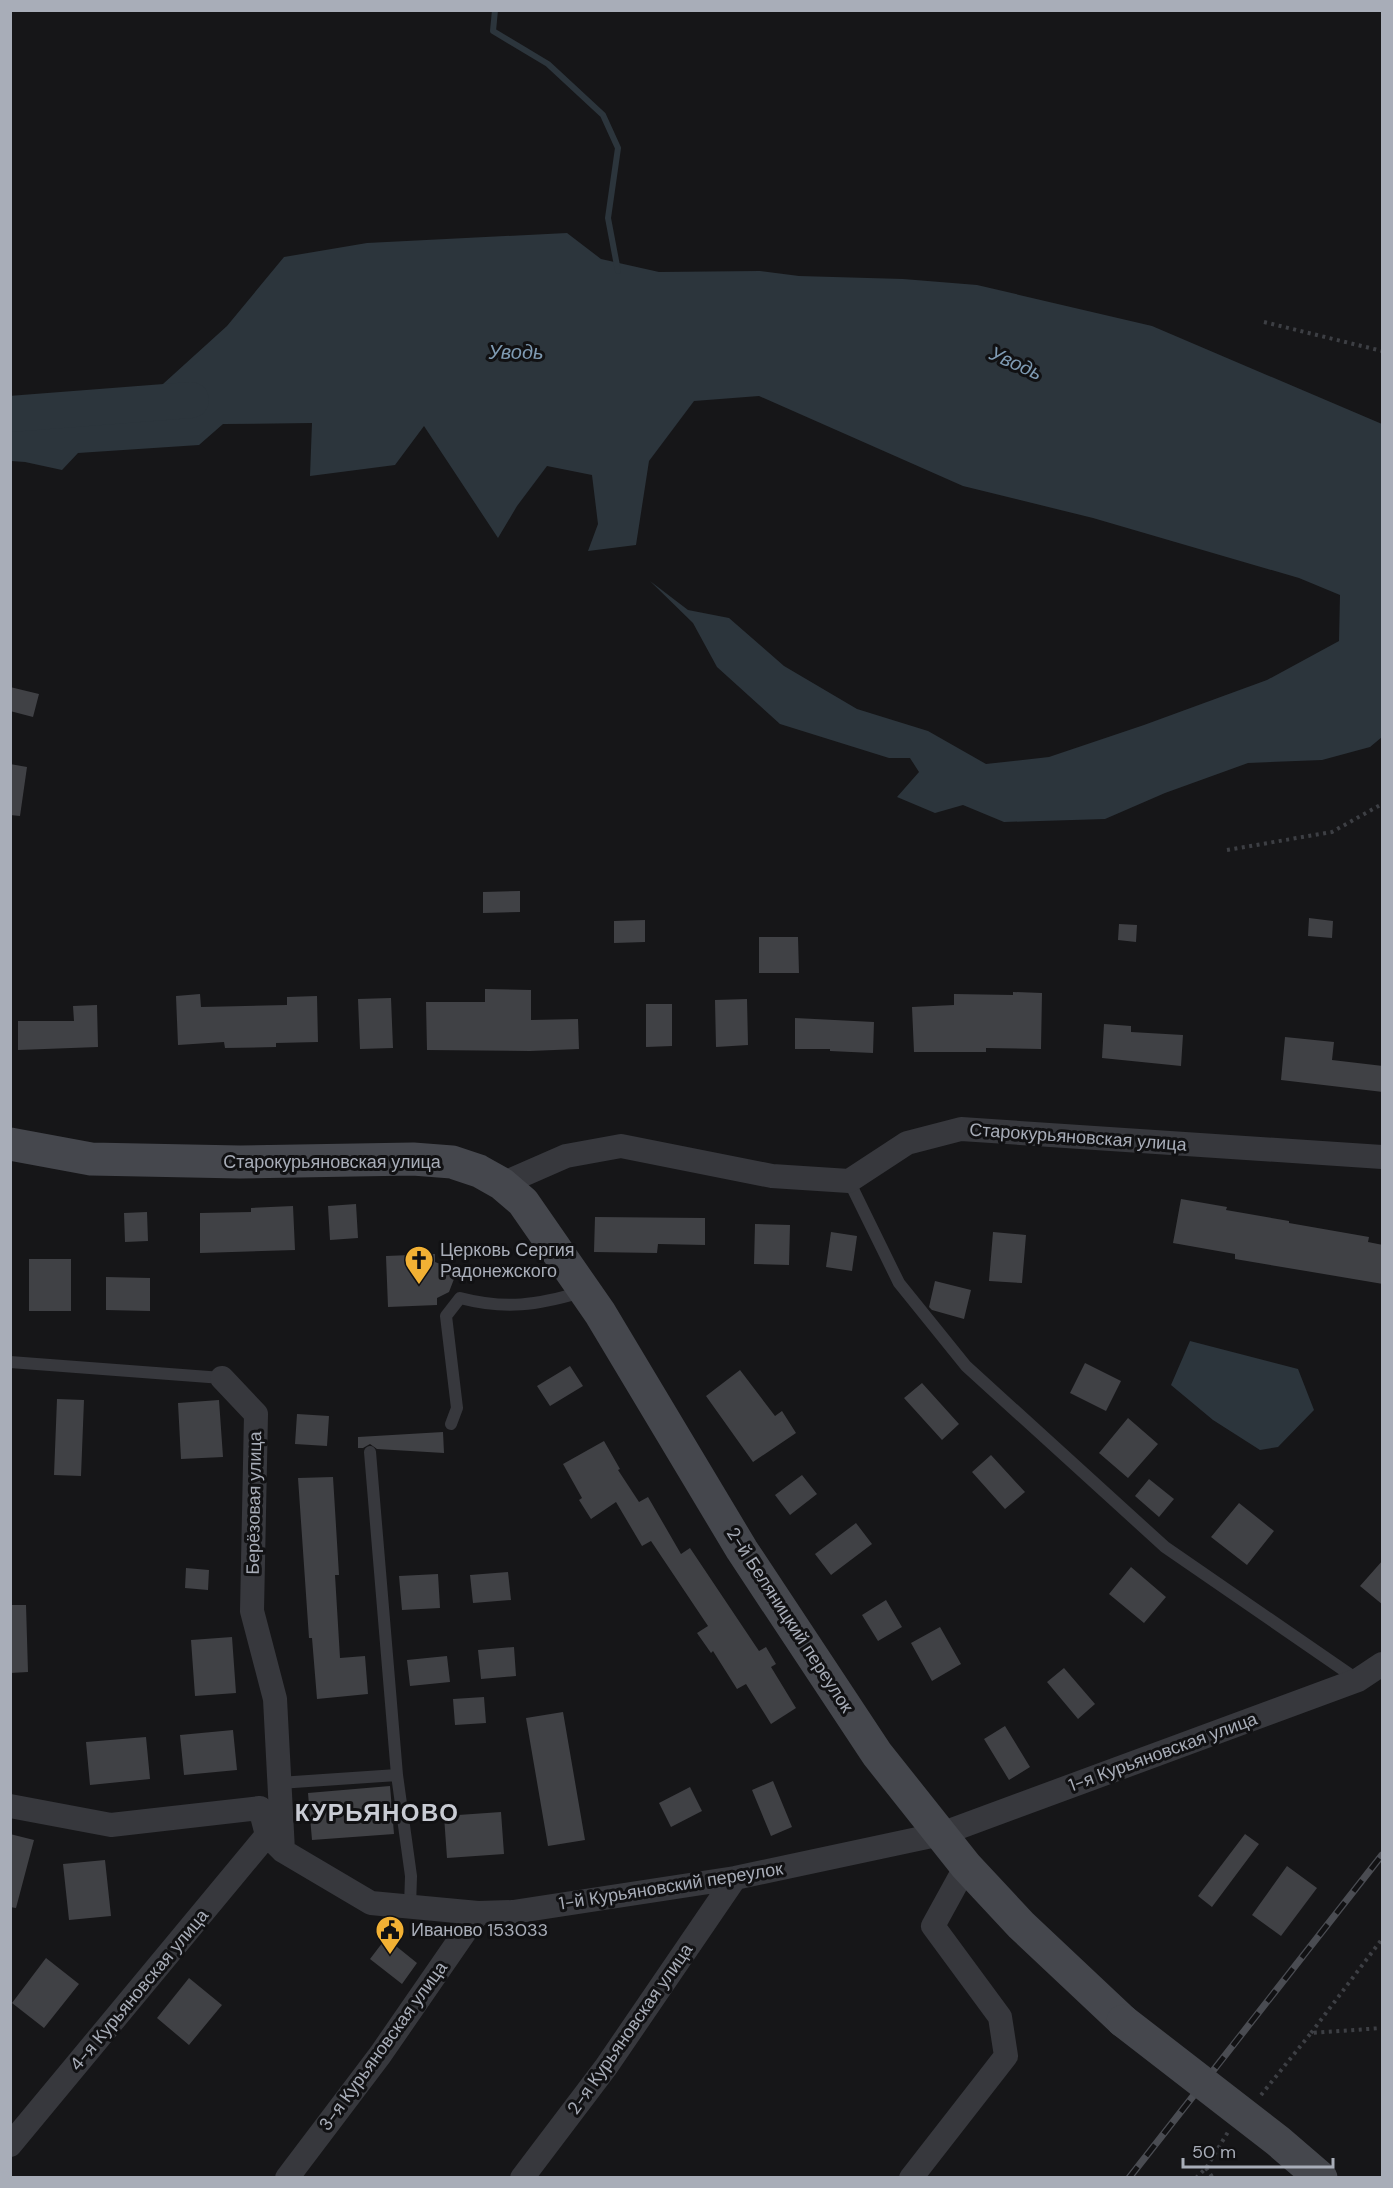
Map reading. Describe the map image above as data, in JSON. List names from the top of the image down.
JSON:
{
  "streets": {
    "main road": ["Старокурьяновская улица", "2-й Беляницкий переулок"],
    "street": [
      "Берёзовая улица",
      "1-я Курьяновская улица",
      "1-й Курьяновский переулок",
      "4-я Курьяновская улица",
      "2-я Курьяновская улица",
      "3-я Курьяновская улица"
    ]
  },
  "crossings": [
    ["Старокурьяновская улица", "2-й Беляницкий переулок"],
    ["Берёзовая улица", "1-й Курьяновский переулок"],
    ["Берёзовая улица", "4-я Курьяновская улица"],
    ["2-й Беляницкий переулок", "1-я Курьяновская улица"],
    ["2-й Беляницкий переулок", "1-й Курьяновский переулок"],
    ["1-я Курьяновская улица", "1-й Курьяновский переулок"],
    ["1-й Курьяновский переулок", "4-я Курьяновская улица"],
    ["1-й Курьяновский переулок", "2-я Курьяновская улица"],
    ["1-й Курьяновский переулок", "3-я Курьяновская улица"]
  ],
  "districts": ["КУРЬЯНОВО"],
  "water": ["Уводь"],
  "places": {
    "church": ["Церковь Сергия Радонежского"],
    "public building": ["Иваново 153033"]
  },
  "scale_bar": "50 m"
}
